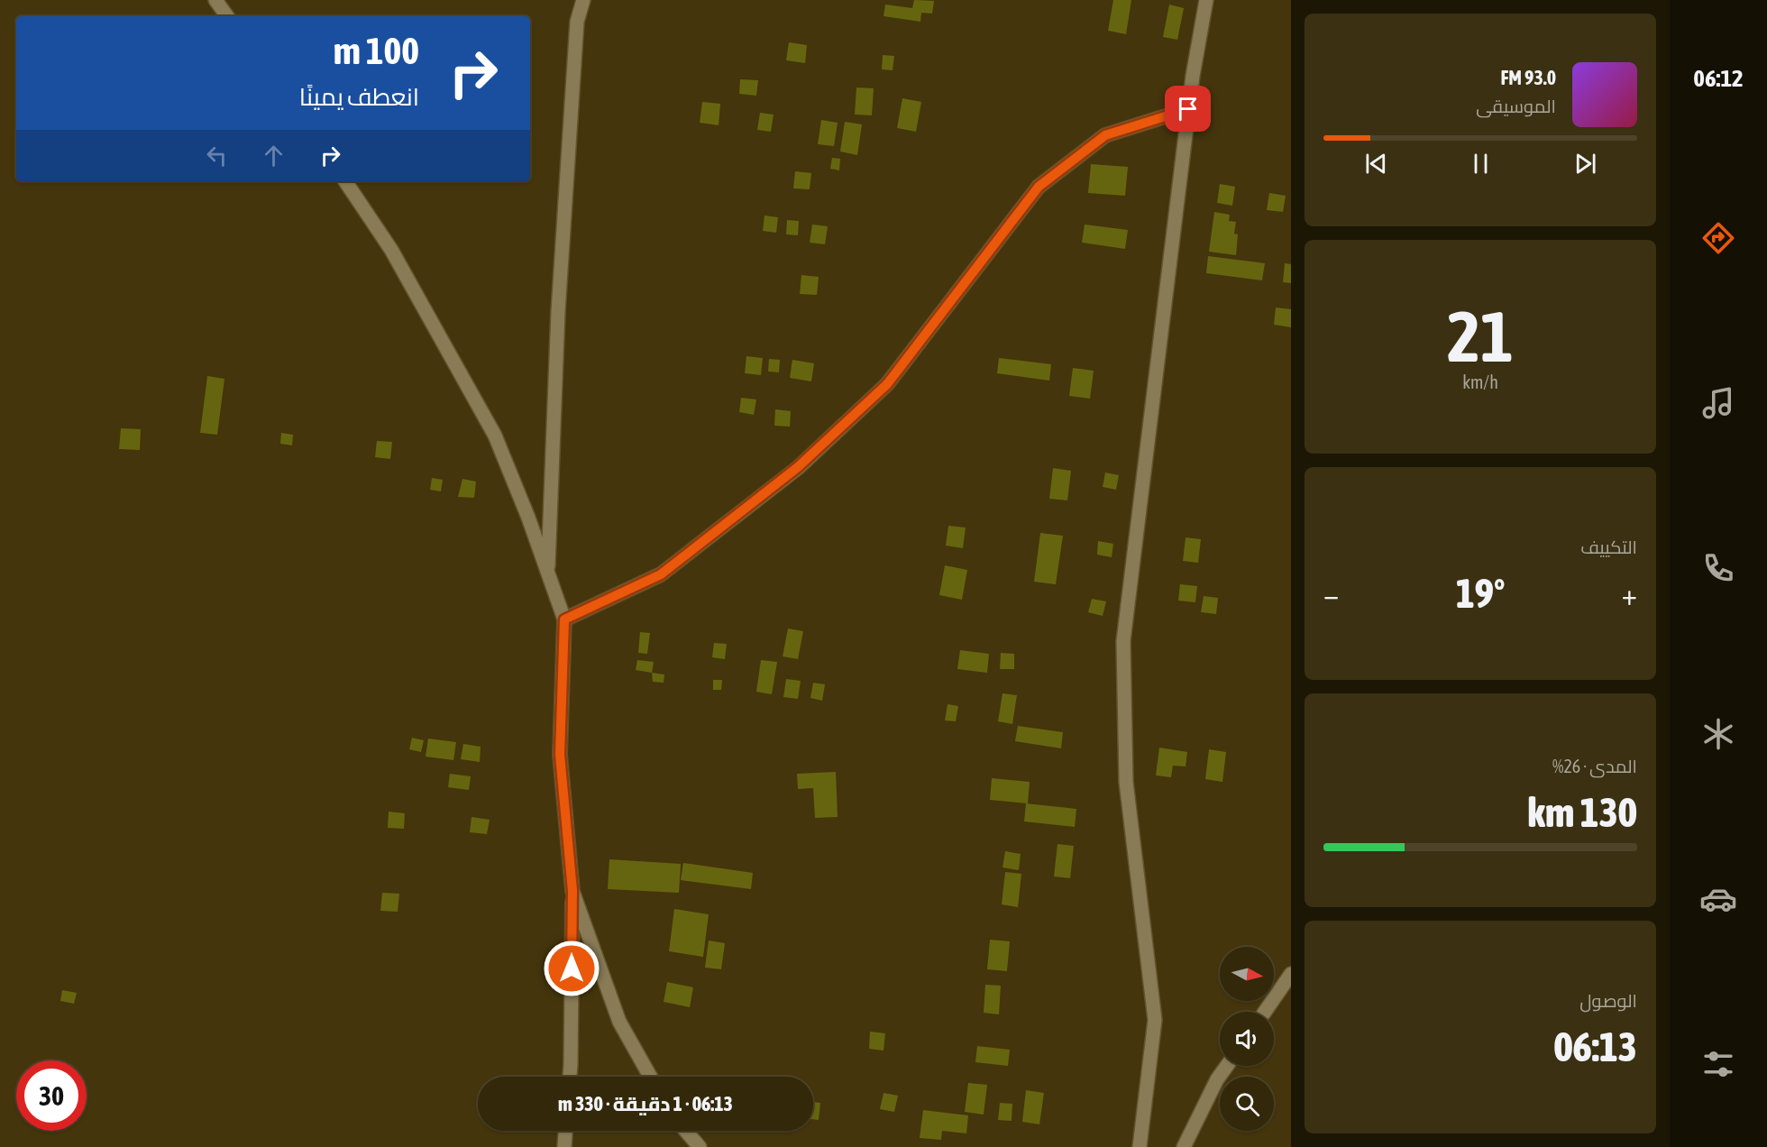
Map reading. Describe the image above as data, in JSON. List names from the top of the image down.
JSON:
{
  "north": "right",
  "page": {
    "tabs": "06:12",
    "turn": ["100 m", "انعطف يمينًا"],
    "song": ["93.0 FM", "الموسيقى"],
    "tile": [
      ["21", "km/h"],
      "التكييف",
      ["المدى · 26%", "130 km"],
      ["الوصول", "06:13"]
    ],
    "heat": ["−", "19°", "+"],
    "limit": "30",
    "trip": "06:13 · 1 دقيقة · 330 m"
  }
}
